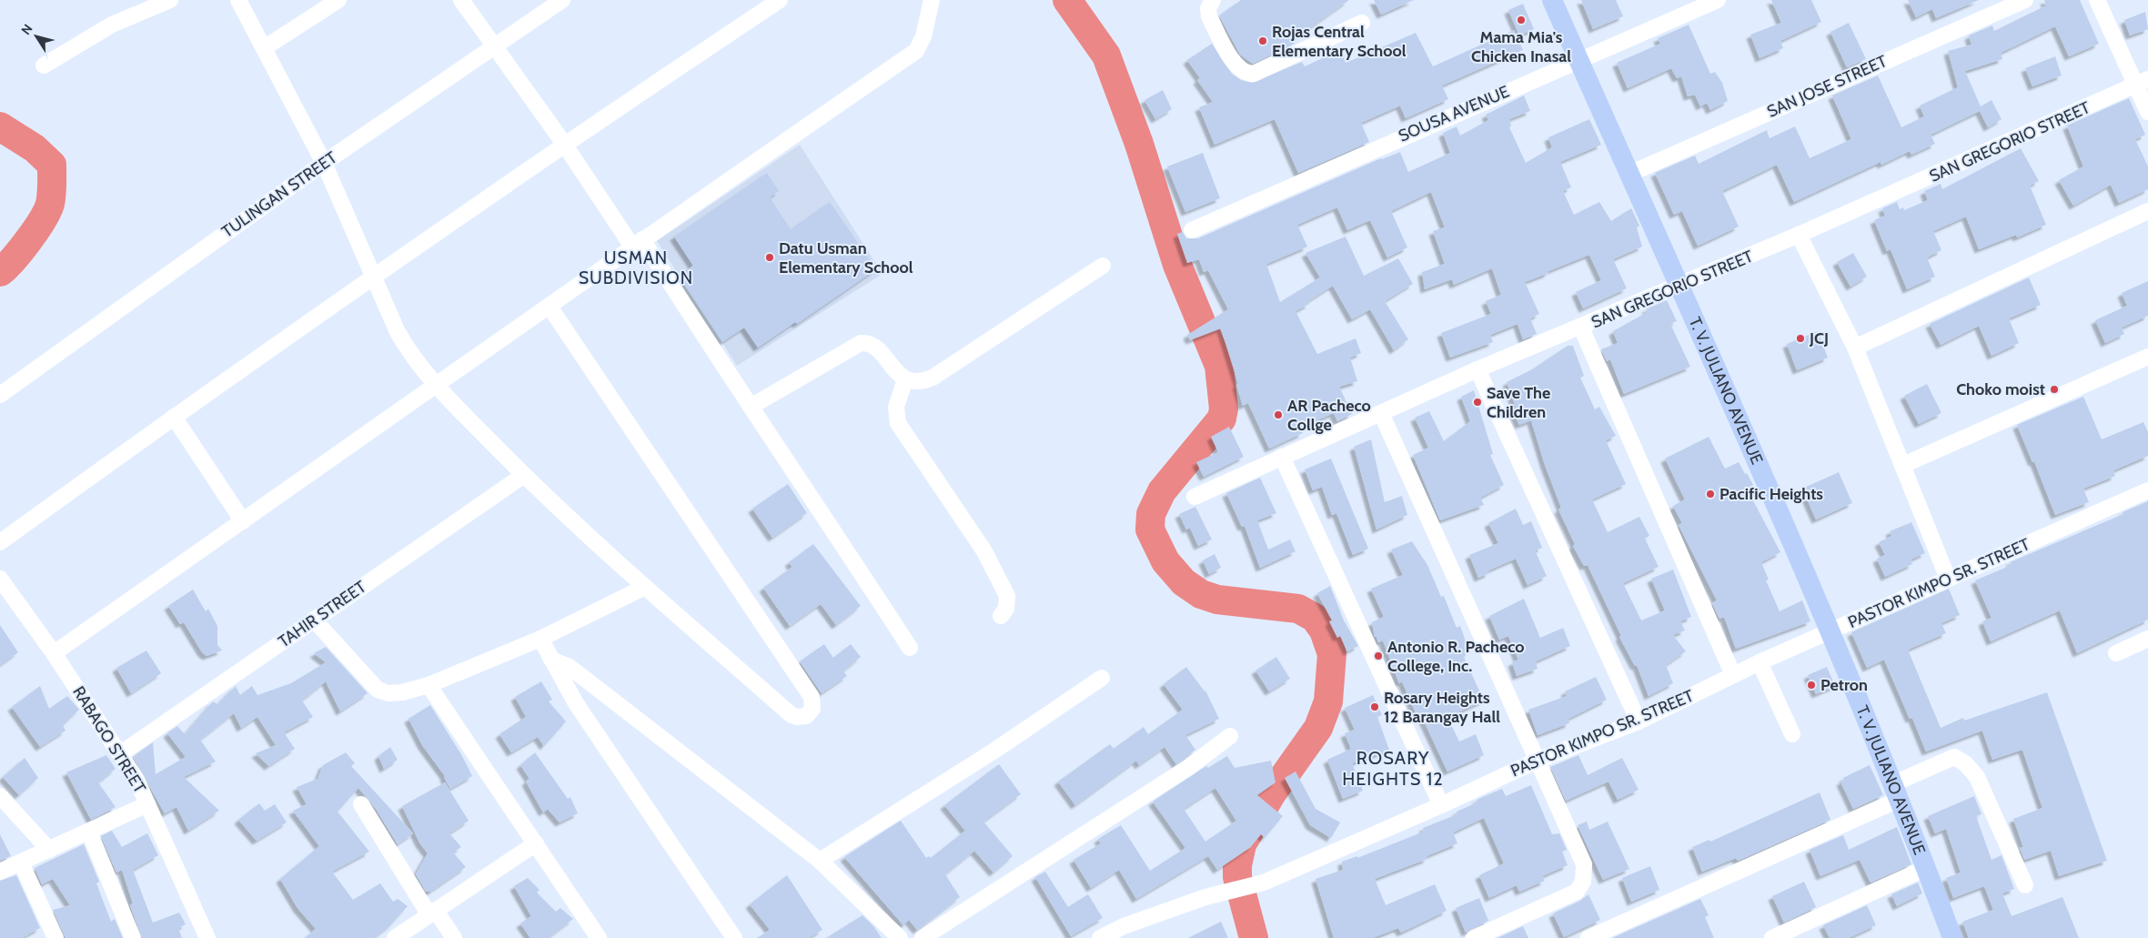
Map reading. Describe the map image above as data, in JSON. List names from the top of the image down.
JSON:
{
  "streets": {
    "main road": ["T. V. JULIANO AVENUE"],
    "street": [
      "SAN JOSE STREET",
      "SOUSA AVENUE",
      "SAN GREGORIO STREET",
      "TULINGAN STREET",
      "PASTOR KIMPO SR. STREET",
      "TAHIR STREET",
      "RABAGO STREET"
    ]
  },
  "crossings": [
    ["SAN JOSE STREET", "T. V. JULIANO AVENUE"],
    ["SOUSA AVENUE", "T. V. JULIANO AVENUE"],
    ["SAN GREGORIO STREET", "T. V. JULIANO AVENUE"],
    ["T. V. JULIANO AVENUE", "PASTOR KIMPO SR. STREET"],
    ["TAHIR STREET", "RABAGO STREET"]
  ],
  "districts": ["USMAN SUBDIVISION", "ROSARY HEIGHTS 12"],
  "places": [
    "Mama Mia's Chicken Inasal",
    "Rojas Central Elementary School",
    "Datu Usman Elementary School",
    "JCJ",
    "Choko moist",
    "Save The Children",
    "AR Pacheco Collge",
    "Pacific Heights",
    "Antonio R. Pacheco College, Inc.",
    "Petron",
    "Rosary Heights 12 Barangay Hall"
  ],
  "north": "top left"
}
